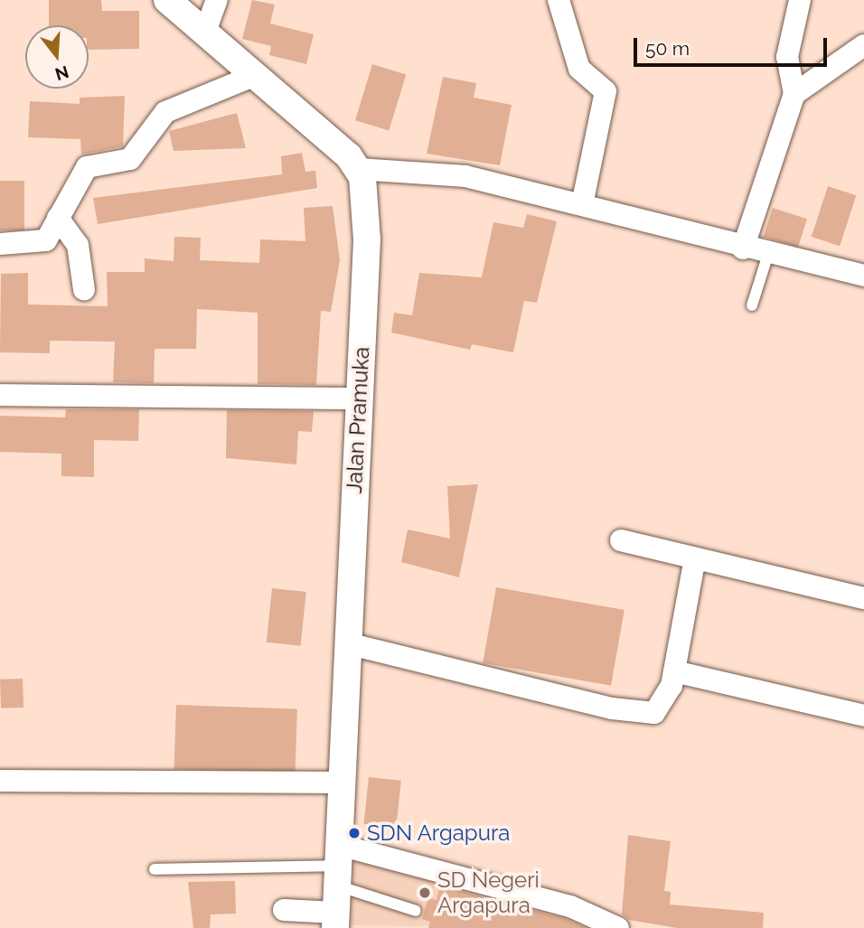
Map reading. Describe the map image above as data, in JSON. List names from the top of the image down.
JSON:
{
  "streets": {
    "street": ["Jalan Pramuka"]
  },
  "places": ["SDN Argapura", "SD Negeri Argapura"],
  "scale_bar": "50 m",
  "north": "bottom"
}
